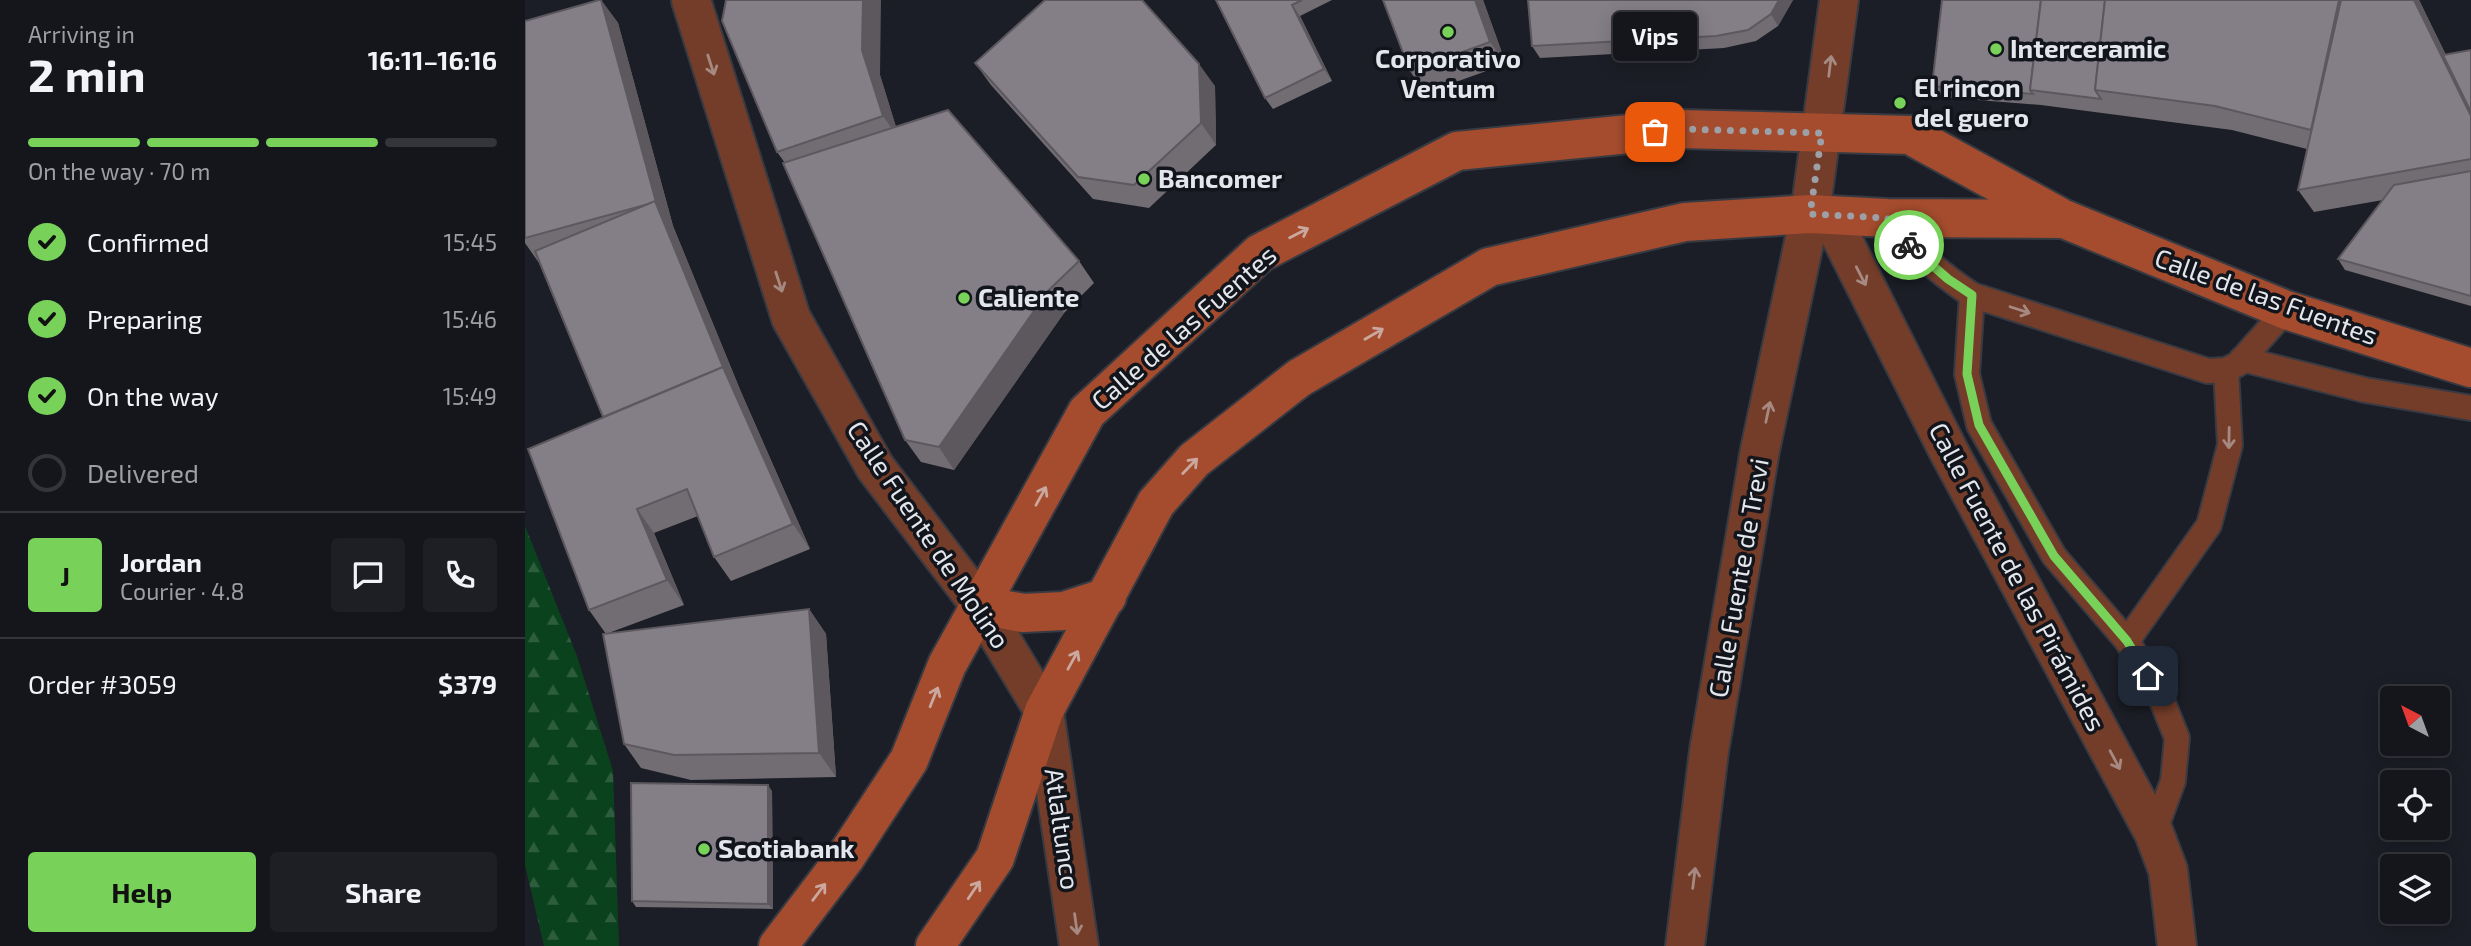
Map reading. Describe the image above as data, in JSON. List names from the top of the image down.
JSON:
{
  "streets": {
    "main road": ["Calle de las Fuentes"],
    "street": [
      "Calle Fuente de Molino",
      "Calle Fuente de las Pirámides",
      "Calle Fuente de Trevi",
      "Atlaltunco"
    ]
  },
  "crossings": [
    ["Calle de las Fuentes", "Calle Fuente de Molino"],
    ["Calle de las Fuentes", "Calle Fuente de las Pirámides"],
    ["Calle de las Fuentes", "Calle Fuente de Trevi"],
    ["Calle de las Fuentes", "Atlaltunco"],
    ["Calle Fuente de Molino", "Atlaltunco"],
    ["Calle Fuente de las Pirámides", "Calle Fuente de Trevi"]
  ],
  "one_way": [
    "Calle de las Fuentes",
    "Calle Fuente de Molino",
    "Calle Fuente de las Pirámides",
    "Calle Fuente de Trevi",
    "Atlaltunco"
  ],
  "places": [
    "Corporativo Ventum",
    "Interceramic",
    "El rincon del guero",
    "Vips",
    "Bancomer",
    "Caliente",
    "Scotiabank"
  ],
  "north": "top left",
  "page": {
    "heading": ["2 min", "Arriving in", "16:11–16:16"],
    "panel": [
      "Jordan",
      "Courier · 4.8",
      "Order #3059",
      "$379"
    ],
    "bubble": "Vips",
    "bar": "On the way · 70 m",
    "list": [
      ["Confirmed", "15:45"],
      ["Preparing", "15:46"],
      ["On the way", "15:49"],
      "Delivered"
    ],
    "round": "J",
    "buttons": ["Help", "Share"]
  }
}
